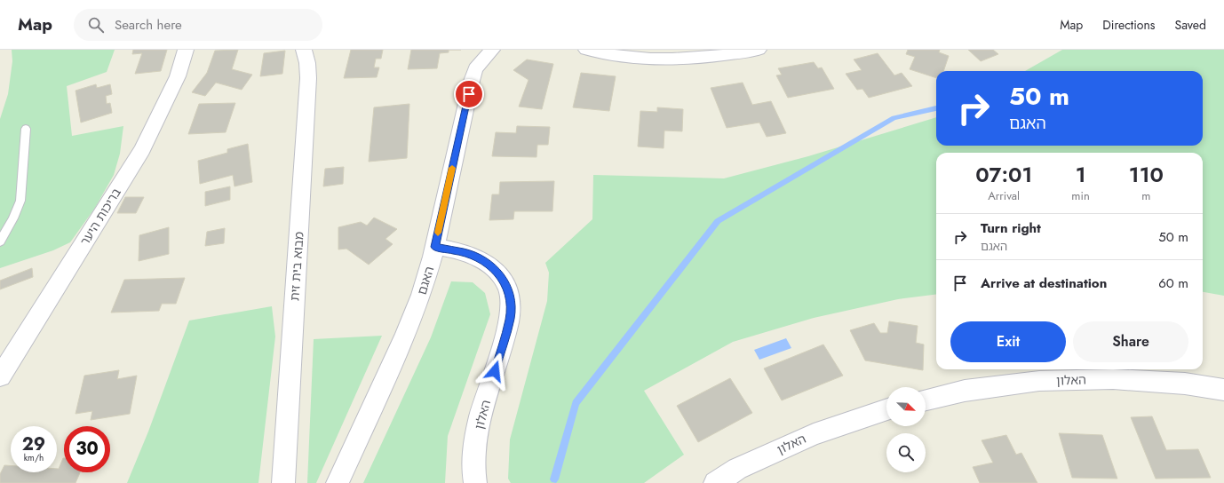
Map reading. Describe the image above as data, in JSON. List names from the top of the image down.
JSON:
{
  "streets": {
    "street": [
      "בריכות היער",
      "מבוא בית זית",
      "האגם",
      "האלון"
    ]
  },
  "crossings": [
    ["האגם", "האלון"]
  ],
  "north": "bottom right",
  "page": {
    "header": "Map",
    "search": "Search here",
    "nav": ["Map", "Directions", "Saved"],
    "turn": ["50 m", "האגם"],
    "eta": [
      "07:01",
      "Arrival",
      "1",
      "min",
      "110",
      "m"
    ],
    "list": [
      {
        "name": "Turn right",
        "note": "האגם",
        "value": "50 m"
      },
      {
        "name": "Arrive at destination",
        "value": "60 m"
      }
    ],
    "buttons": ["Exit", "Share"],
    "speed": "29 km/h",
    "limit": "30"
  }
}
